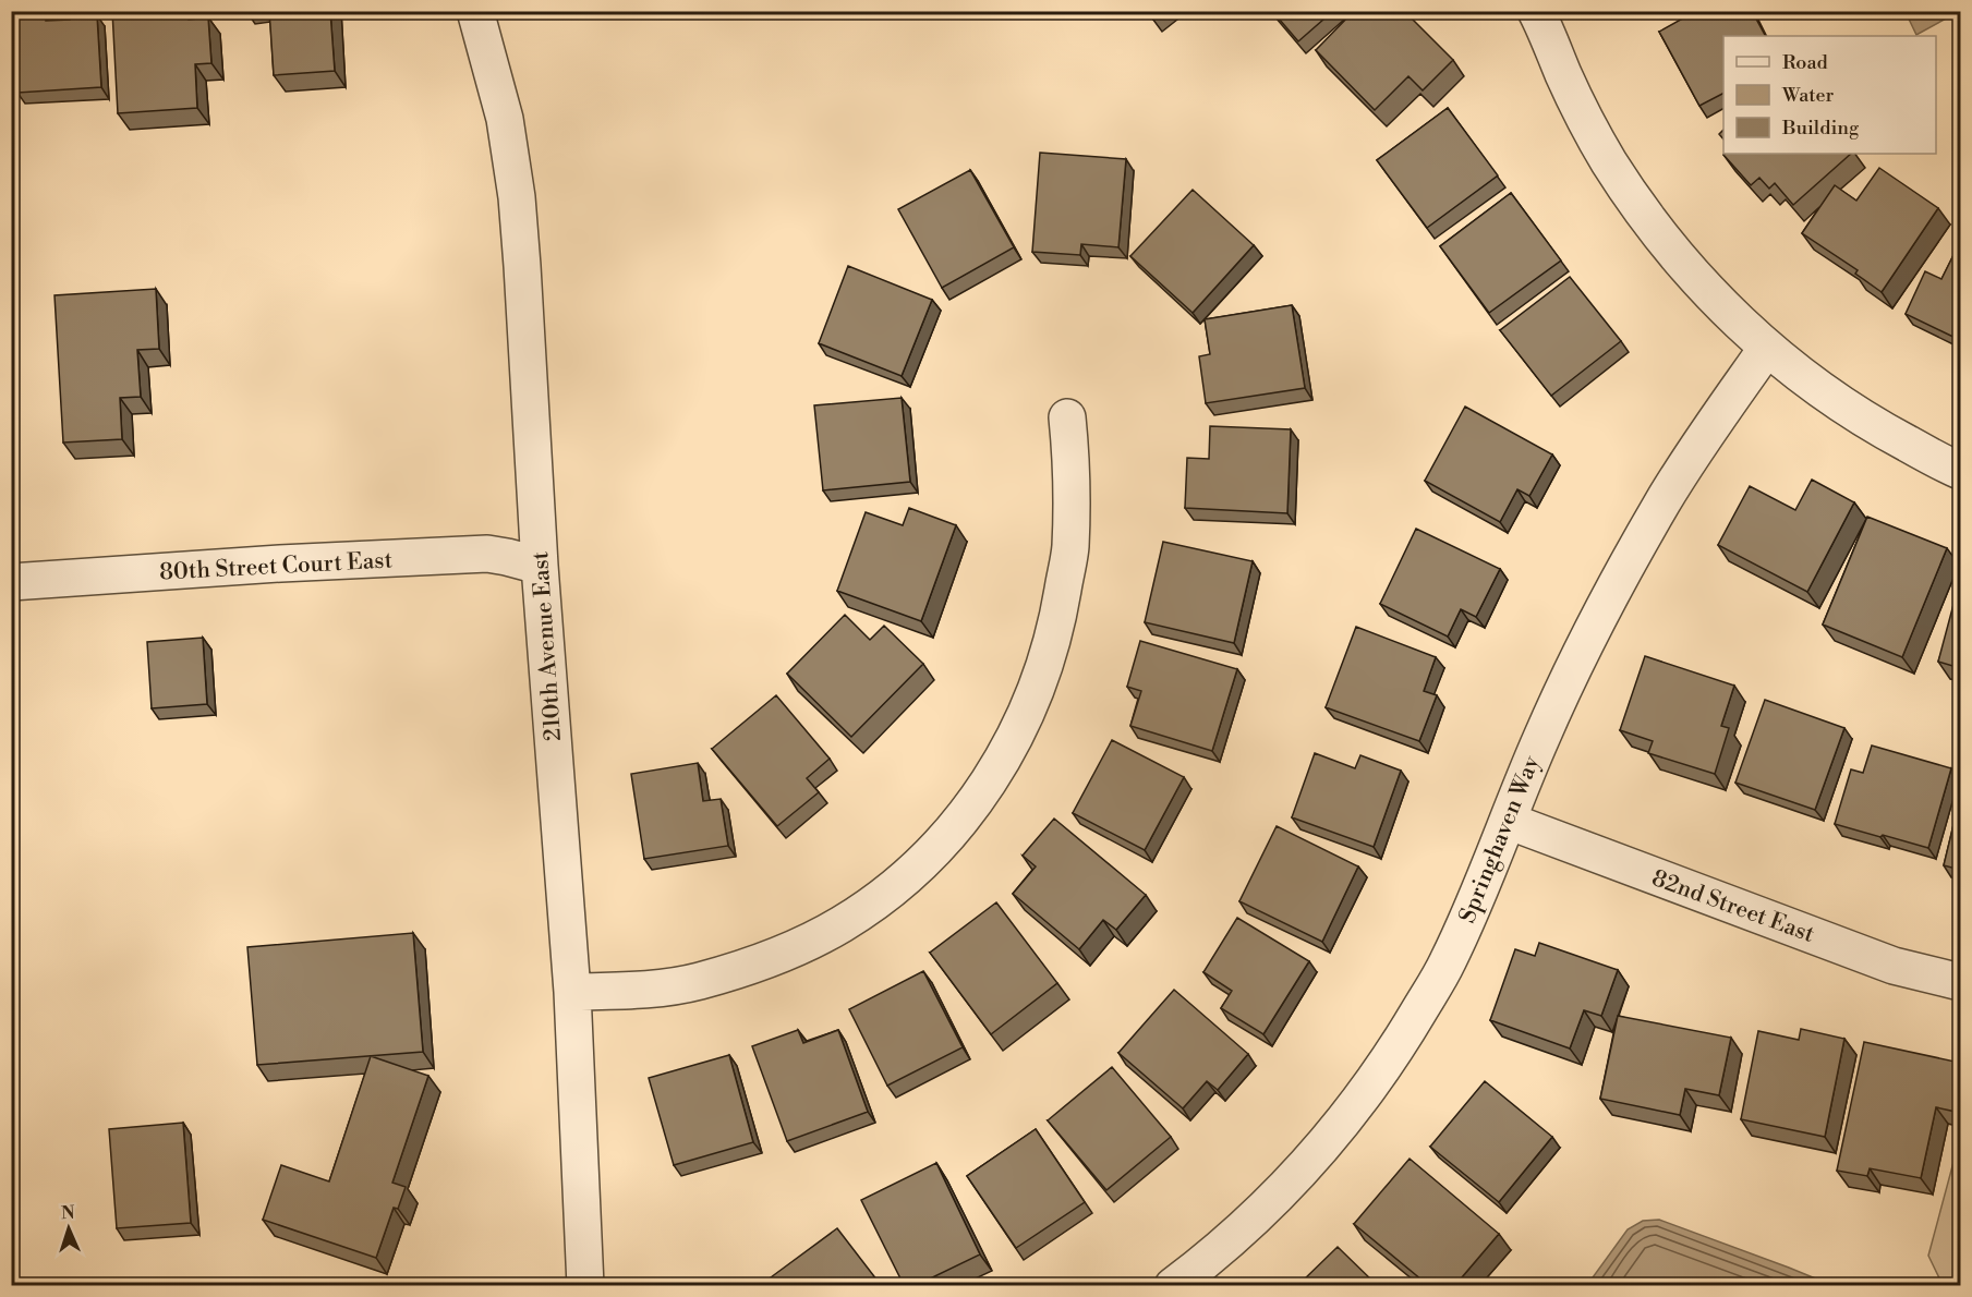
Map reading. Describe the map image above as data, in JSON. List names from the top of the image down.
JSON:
{
  "streets": {
    "street": [
      "80th Street Court East",
      "210th Avenue East",
      "Springhaven Way",
      "82nd Street East"
    ]
  },
  "crossings": [
    ["80th Street Court East", "210th Avenue East"],
    ["Springhaven Way", "82nd Street East"]
  ],
  "legend": ["Road", "Water", "Building"],
  "north": "top"
}
